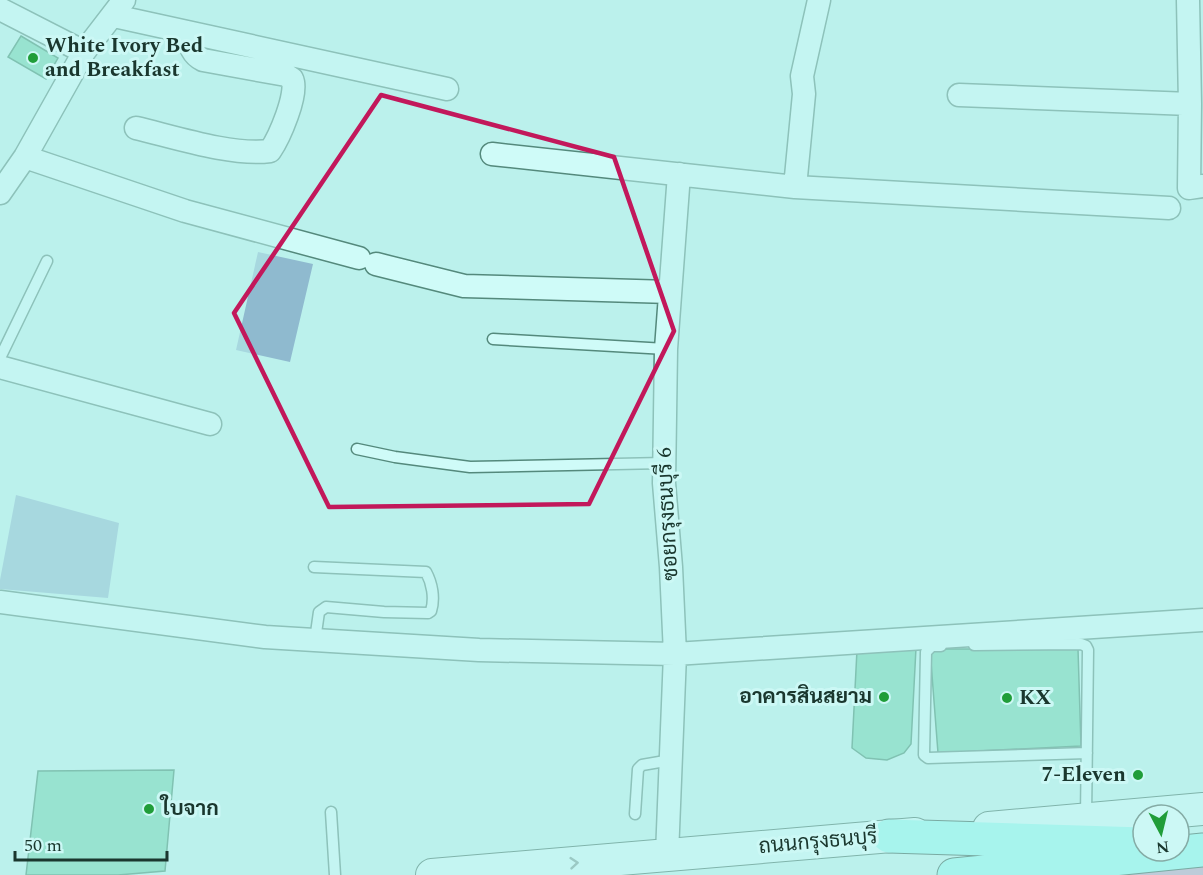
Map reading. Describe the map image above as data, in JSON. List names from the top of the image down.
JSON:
{
  "streets": {
    "main road": ["ถนนกรุงธนบุรี"],
    "street": ["ซอยกรุงธนบุรี 6"]
  },
  "crossings": [
    ["ซอยกรุงธนบุรี 6", "ถนนกรุงธนบุรี"]
  ],
  "places": [
    "White Ivory Bed and Breakfast",
    "อาคารสินสยาม",
    "KX",
    "7-Eleven",
    "ใบจาก"
  ],
  "scale_bar": "50 m",
  "north": "bottom"
}
